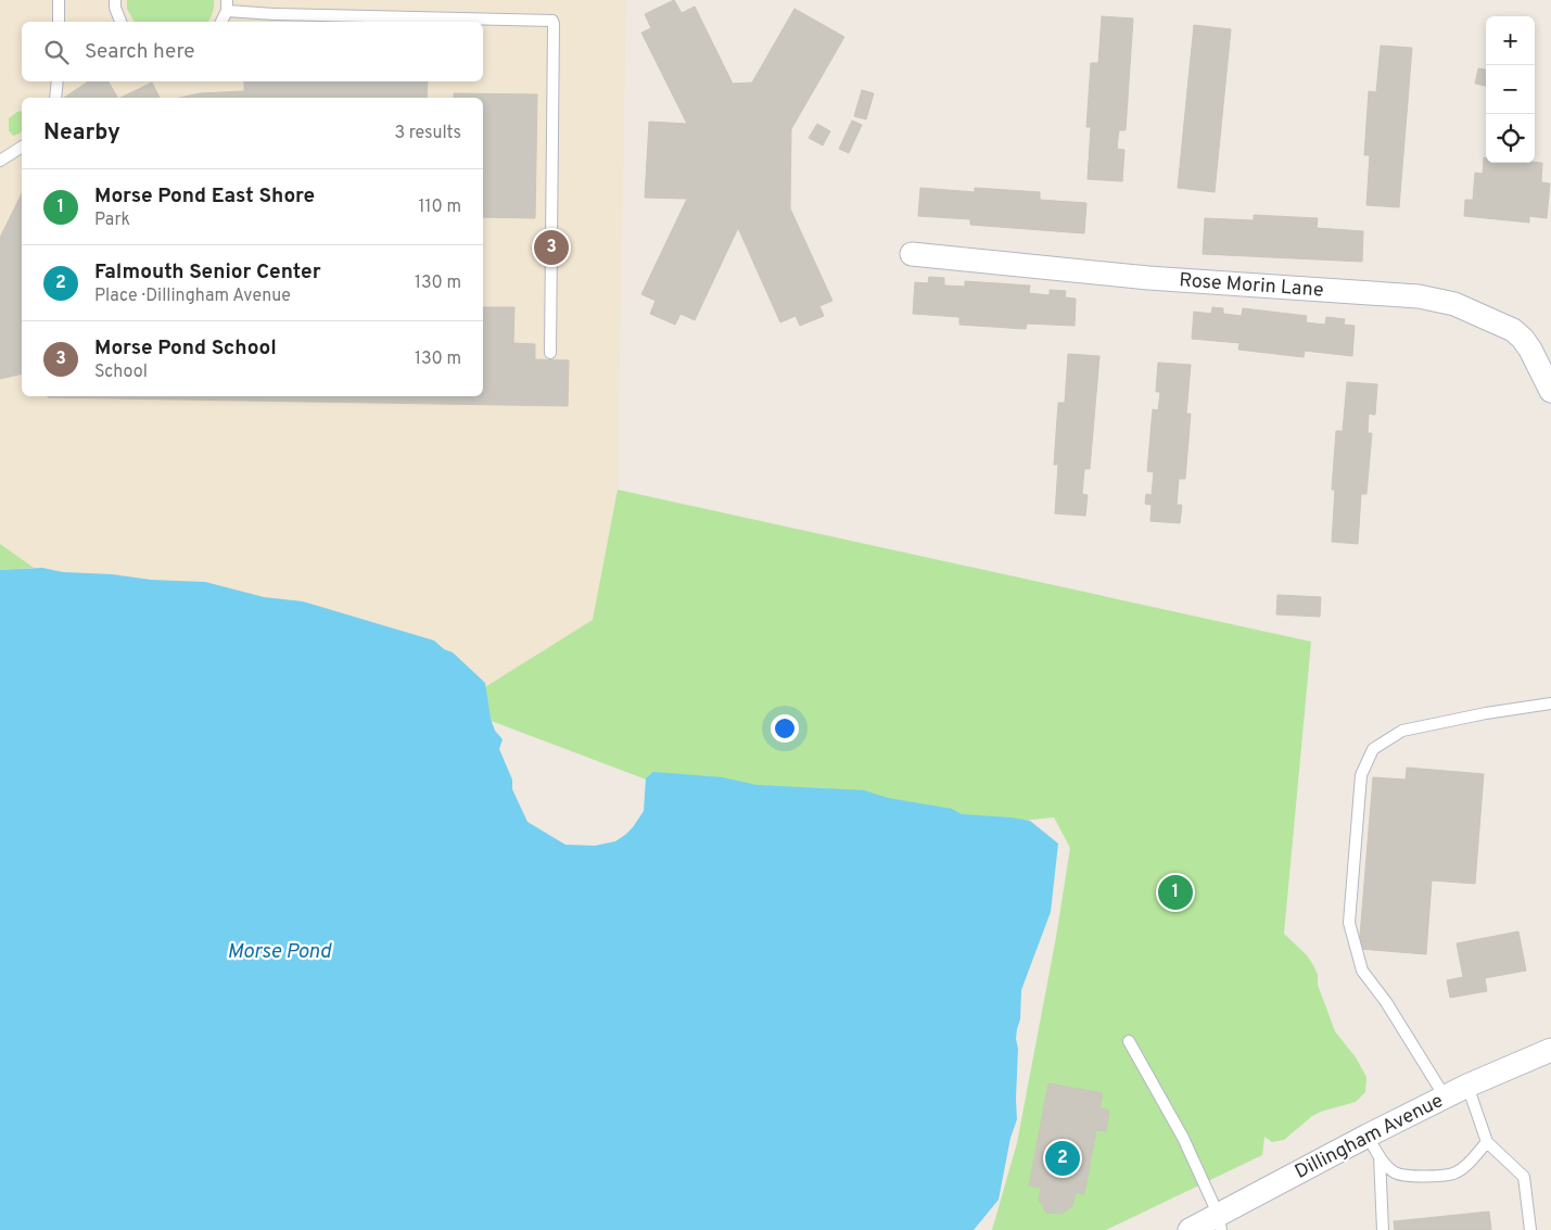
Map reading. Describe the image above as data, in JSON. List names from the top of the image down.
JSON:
{
  "streets": {
    "street": ["Rose Morin Lane", "Dillingham Avenue"]
  },
  "water": ["Morse Pond"],
  "page": {
    "map_buttons": ["+", "−"],
    "search": "Search here",
    "heading": ["Nearby", "3 results"],
    "list": [
      {
        "mark": "1",
        "name": "Morse Pond East Shore",
        "note": "Park",
        "value": "110 m"
      },
      {
        "mark": "2",
        "name": "Falmouth Senior Center",
        "note": "Place · Dillingham Avenue",
        "value": "130 m"
      },
      {
        "mark": "3",
        "name": "Morse Pond School",
        "note": "School",
        "value": "130 m"
      }
    ],
    "pins": ["3", "1", "2"]
  }
}
